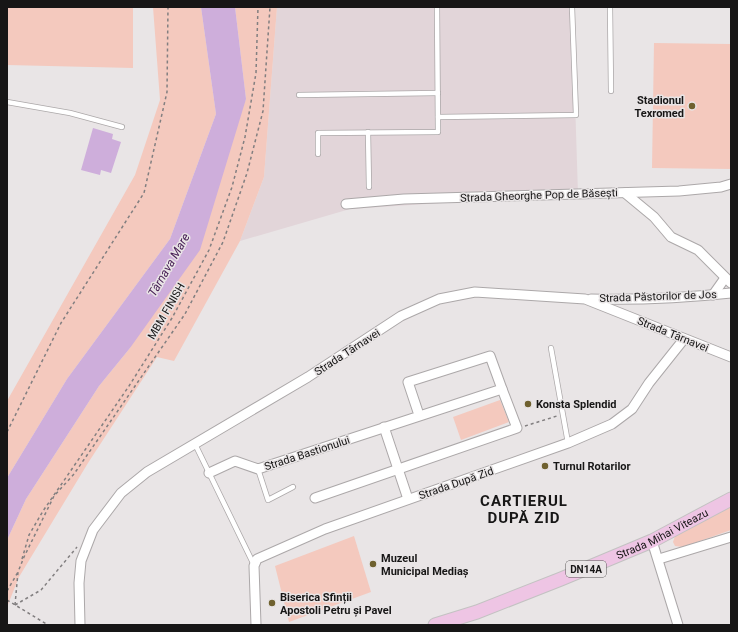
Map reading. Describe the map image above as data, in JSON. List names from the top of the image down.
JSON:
{
  "streets": {
    "main road": ["Strada Mihai Viteazu", "DN14A"],
    "street": [
      "Strada Gheorghe Pop de Băsești",
      "Strada Păstorilor de Jos",
      "Strada Târnavei",
      "Strada Bastionului",
      "Strada După Zid"
    ],
    "path": ["MBM FINISH"]
  },
  "crossings": [
    ["Strada Gheorghe Pop de Băsești", "Strada Păstorilor de Jos"],
    ["Strada Păstorilor de Jos", "Strada Târnavei"],
    ["Strada Târnavei", "Strada După Zid"]
  ],
  "districts": ["CARTIERUL DUPĂ ZID"],
  "water": ["Târnava Mare"],
  "places": [
    "Stadionul Texromed",
    "Konsta Splendid",
    "Turnul Rotarilor",
    "Muzeul Municipal Mediaș",
    "Biserica Sfinții Apostoli Petru și Pavel"
  ]
}
